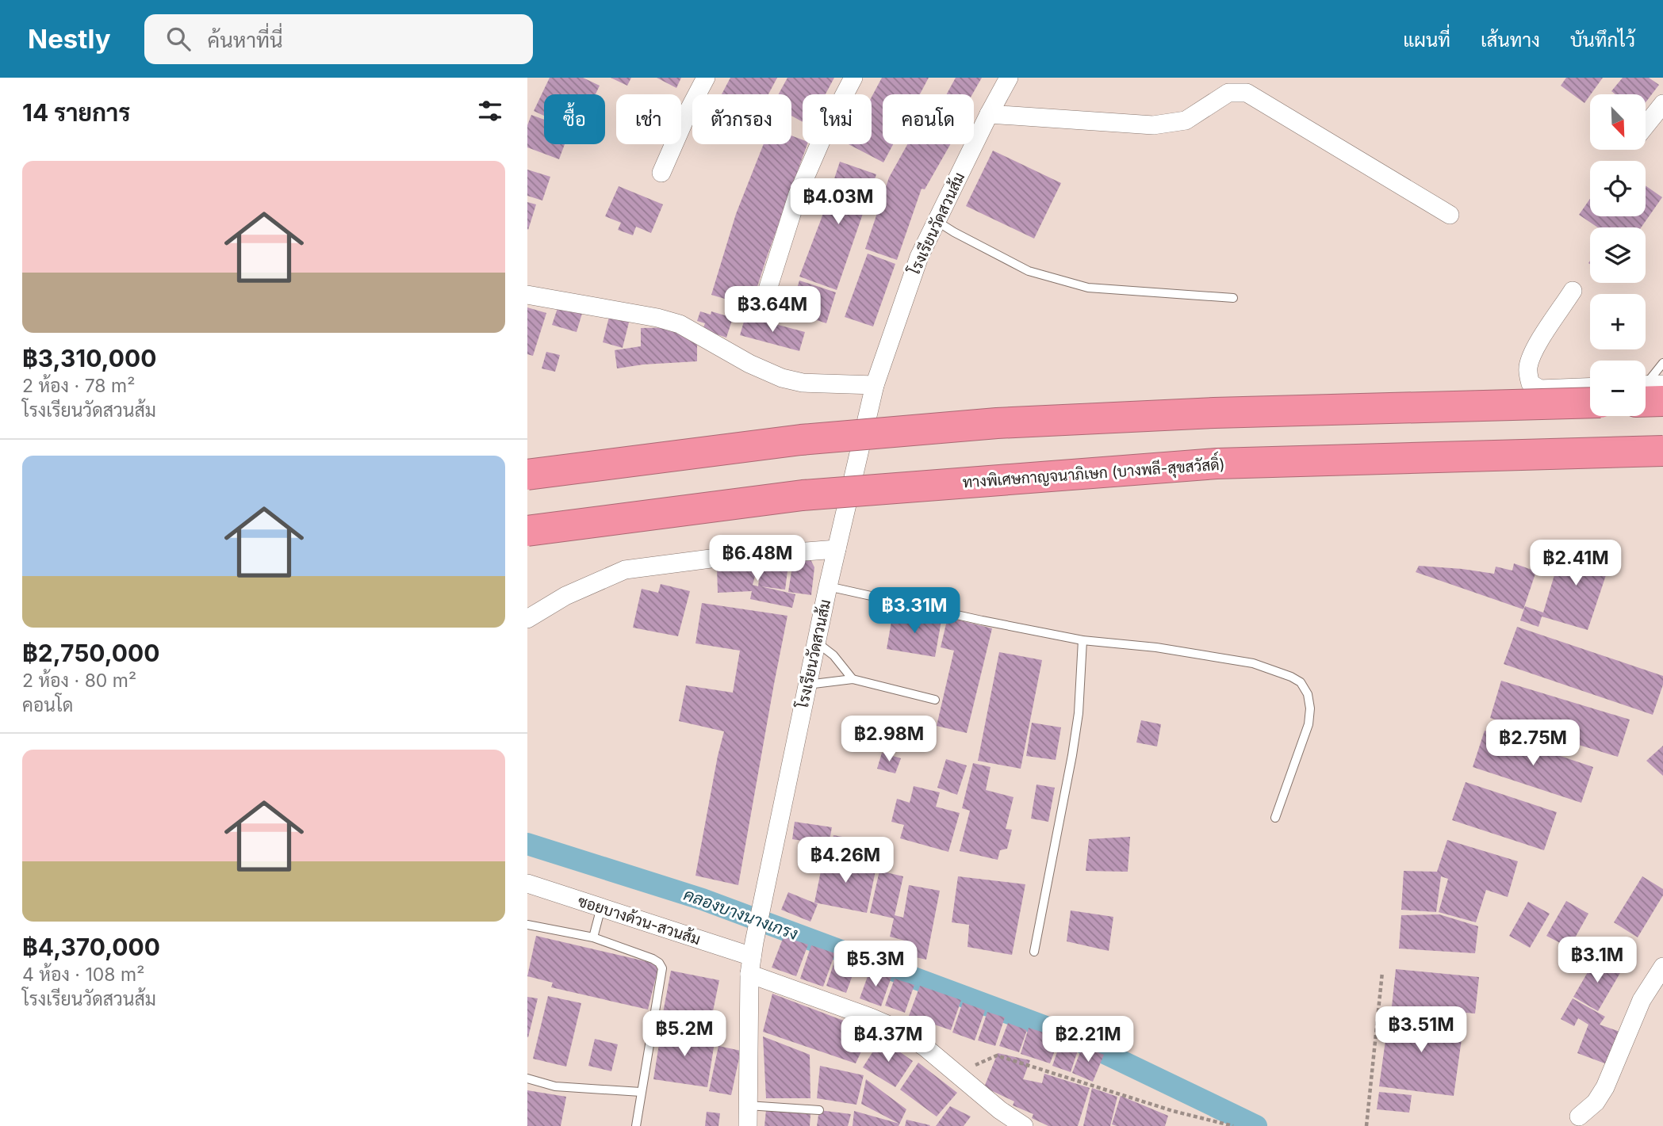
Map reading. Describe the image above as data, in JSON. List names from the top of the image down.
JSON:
{
  "streets": {
    "highway": ["ทางพิเศษกาญจนาภิเษก (บางพลี-สุขสวัสดิ์)"],
    "street": ["โรงเรียนวัดสวนส้ม", "ซอยบางด้วน-สวนส้ม"]
  },
  "crossings": [
    ["โรงเรียนวัดสวนส้ม", "ซอยบางด้วน-สวนส้ม"]
  ],
  "water": ["คลองบางนางเกรง"],
  "north": "bottom right",
  "page": {
    "header": "Nestly",
    "search": "ค้นหาที่นี่",
    "nav": ["แผนที่", "เส้นทาง", "บันทึกไว้"],
    "heading": "14 รายการ",
    "map_buttons": ["+", "−"],
    "chip": [
      "ซื้อ",
      "เช่า",
      "ตัวกรอง",
      "ใหม่",
      "คอนโด"
    ],
    "list": [
      {
        "name": "฿3,310,000",
        "note": "2 ห้อง · 78 m² · โรงเรียนวัดสวนส้ม"
      },
      {
        "name": "฿2,750,000",
        "note": "2 ห้อง · 80 m² · คอนโด"
      },
      {
        "name": "฿4,370,000",
        "note": "4 ห้อง · 108 m² · โรงเรียนวัดสวนส้ม"
      }
    ],
    "price": [
      "฿4.03M",
      "฿3.64M",
      "฿6.48M",
      "฿2.41M",
      "฿3.31M",
      "฿2.98M",
      "฿2.75M",
      "฿4.26M",
      "฿3.1M",
      "฿5.3M",
      "฿3.51M",
      "฿5.2M",
      "฿4.37M",
      "฿2.21M"
    ]
  }
}
